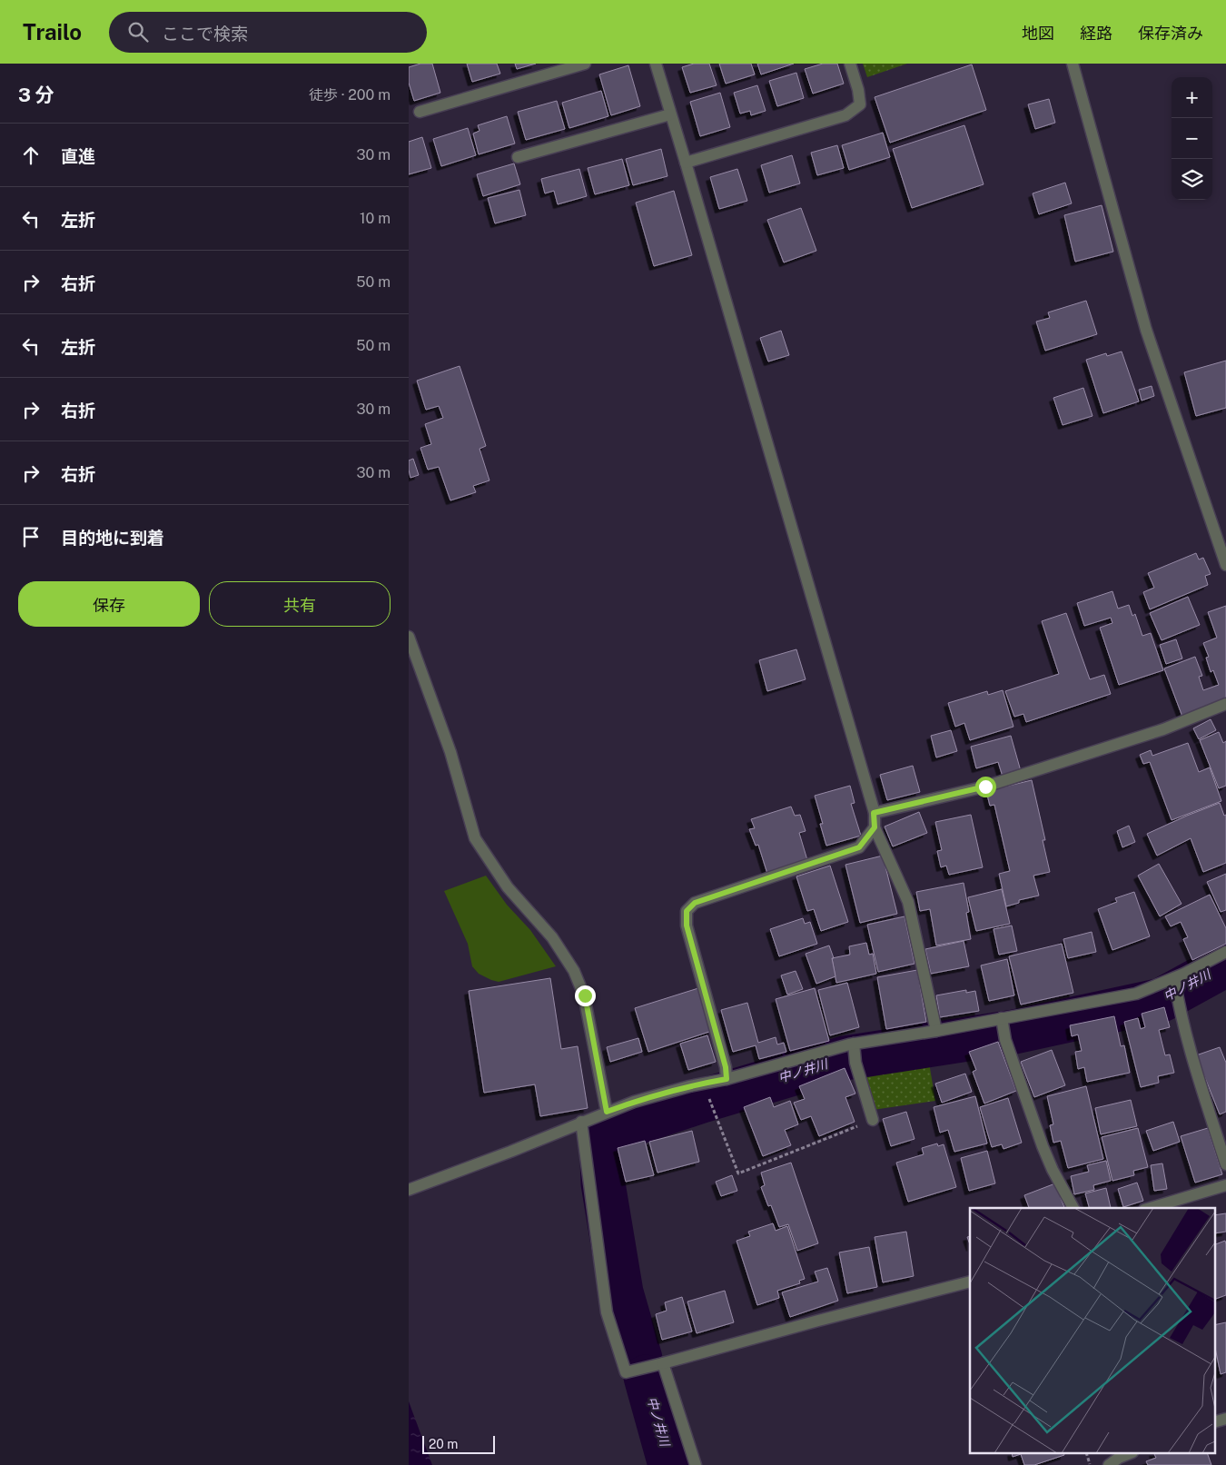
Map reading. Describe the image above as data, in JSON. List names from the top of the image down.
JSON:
{
  "water": ["中ノ井川"],
  "scale_bar": "20 m",
  "page": {
    "header": "Trailo",
    "search": "ここで検索",
    "nav": ["地図", "経路", "保存済み"],
    "heading": ["3 分", "徒歩 · 200 m"],
    "map_buttons": ["+", "−"],
    "list": [
      ["直進", "30 m"],
      ["左折", "10 m"],
      ["右折", "50 m"],
      ["左折", "50 m"],
      ["右折", "30 m"],
      ["右折", "30 m"],
      "目的地に到着"
    ],
    "buttons": ["保存", "共有"],
    "scale": "20 m"
  }
}
